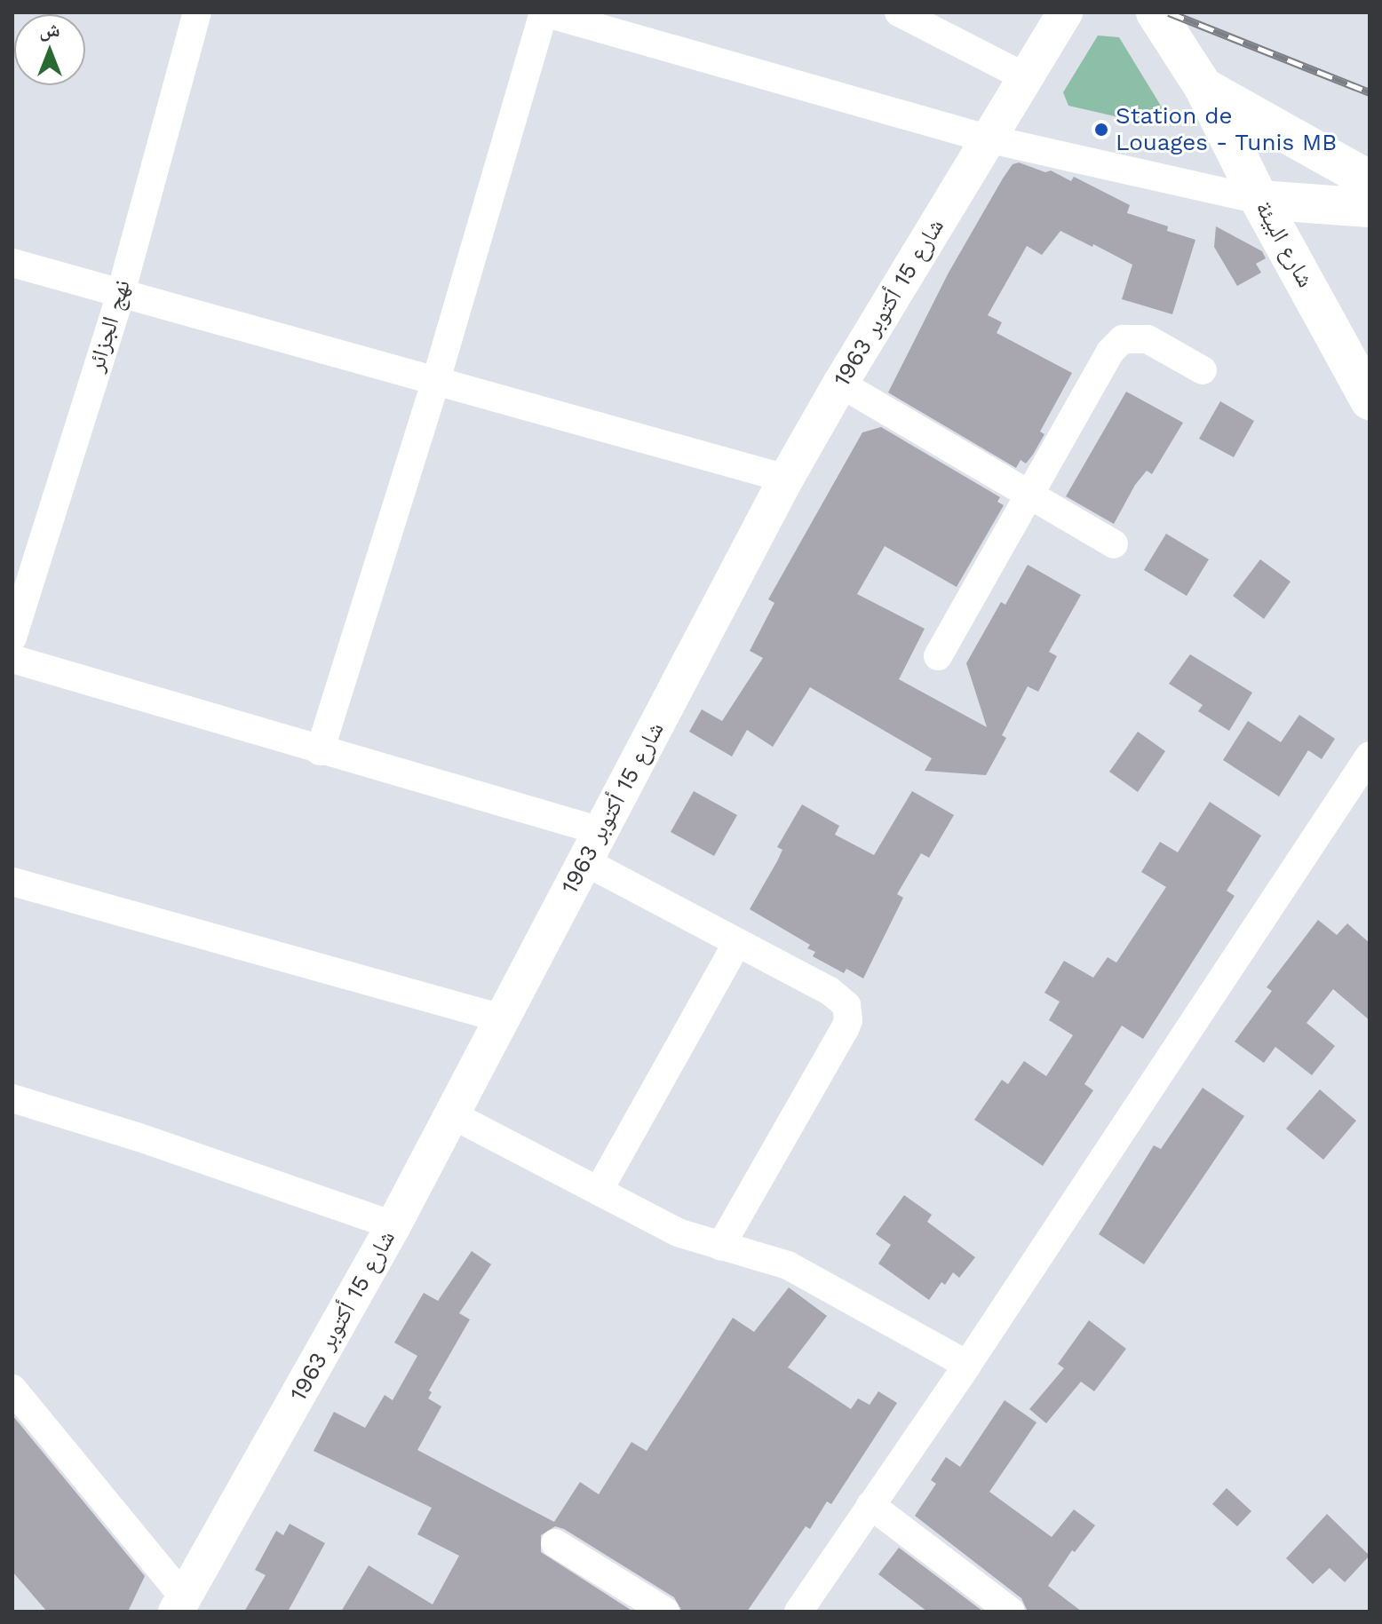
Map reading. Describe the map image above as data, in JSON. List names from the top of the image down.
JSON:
{
  "streets": {
    "main road": ["شارع البيئة"],
    "street": ["شارع 15 أكتوبر 1963", "نهج الجزائر"]
  },
  "places": ["Station de Louages - Tunis MB"],
  "north": "top"
}
